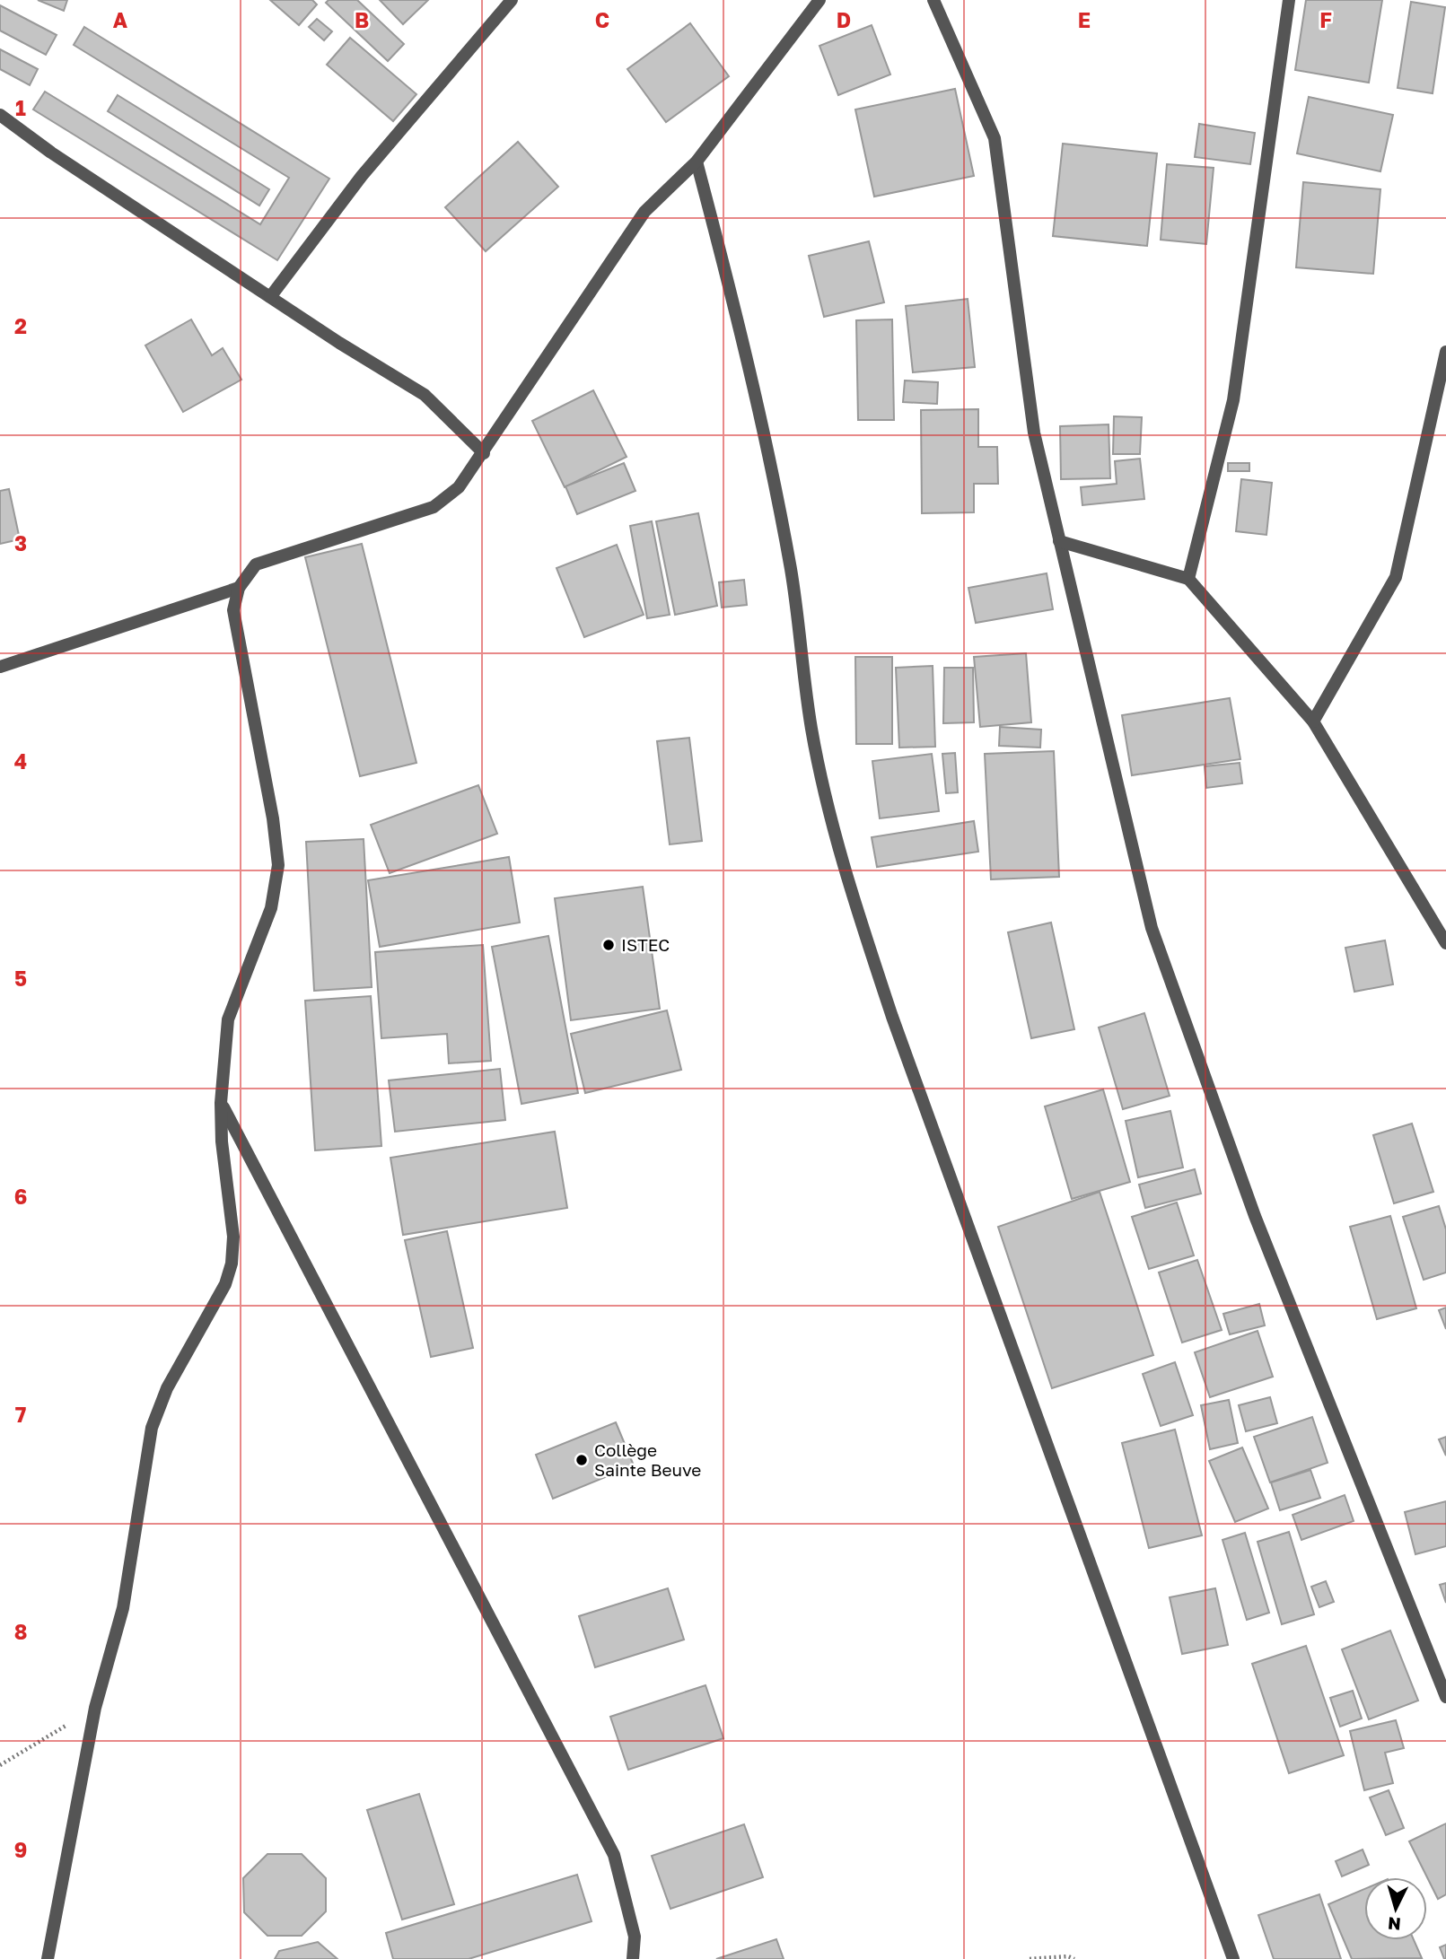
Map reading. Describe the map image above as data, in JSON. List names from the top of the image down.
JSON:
{
  "places": ["ISTEC", "Collège Sainte Beuve"],
  "north": "bottom",
  "grid": {
    "columns": [
      "A",
      "B",
      "C",
      "D",
      "E",
      "F"
    ],
    "rows": [
      "1",
      "2",
      "3",
      "4",
      "5",
      "6",
      "7",
      "8",
      "9"
    ]
  }
}
